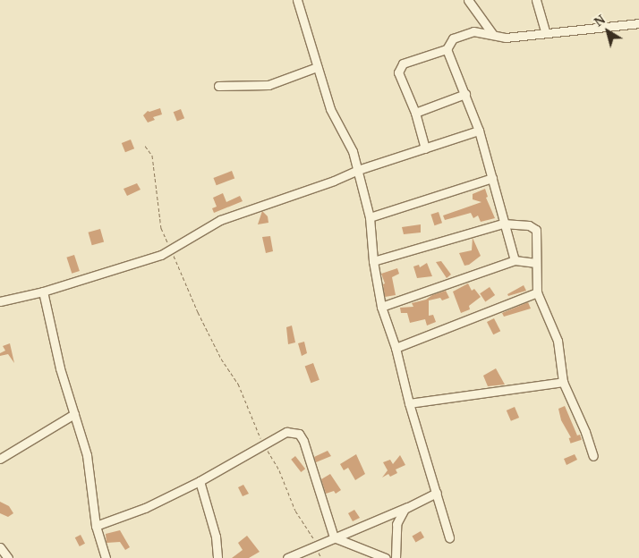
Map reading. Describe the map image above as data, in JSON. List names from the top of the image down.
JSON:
{
  "north": "top left"
}
